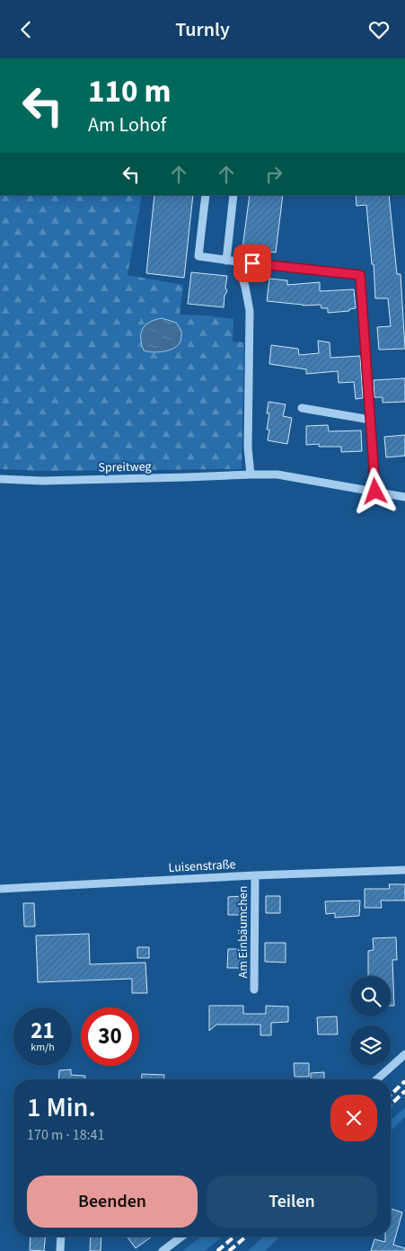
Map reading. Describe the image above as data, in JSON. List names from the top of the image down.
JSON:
{
  "streets": {
    "street": ["Spreitweg", "Luisenstraße", "Am Einbäumchen"]
  },
  "crossings": [
    ["Luisenstraße", "Am Einbäumchen"]
  ],
  "page": {
    "header": "Turnly",
    "turn": ["110 m", "Am Lohof"],
    "speed": "21 km/h",
    "limit": "30",
    "heading": ["1 Min.", "170 m · 18:41"],
    "buttons": ["Beenden", "Teilen"]
  }
}
